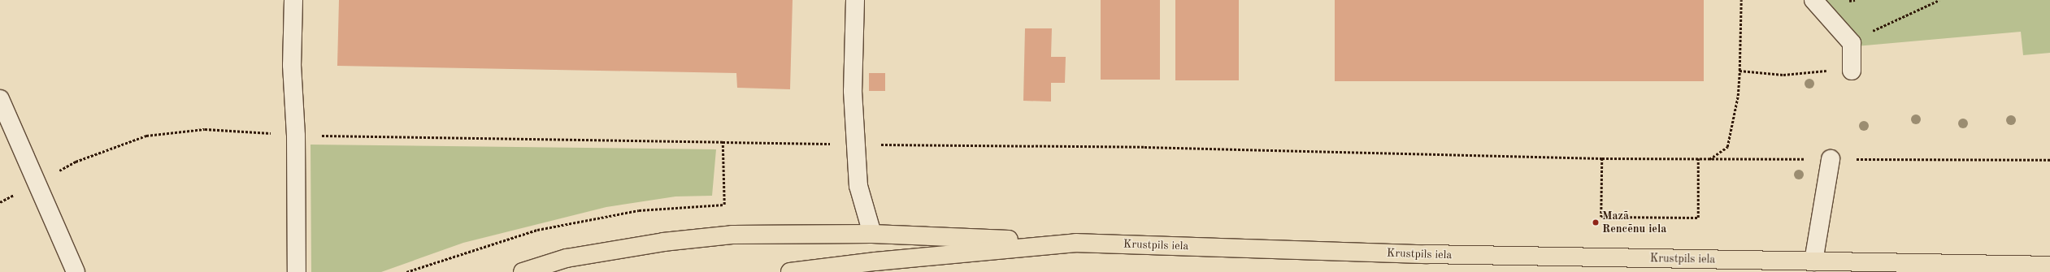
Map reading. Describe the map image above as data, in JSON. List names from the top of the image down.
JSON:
{
  "streets": {
    "main road": ["Krustpils iela"]
  },
  "places": ["Mazā Rencēnu iela"]
}
